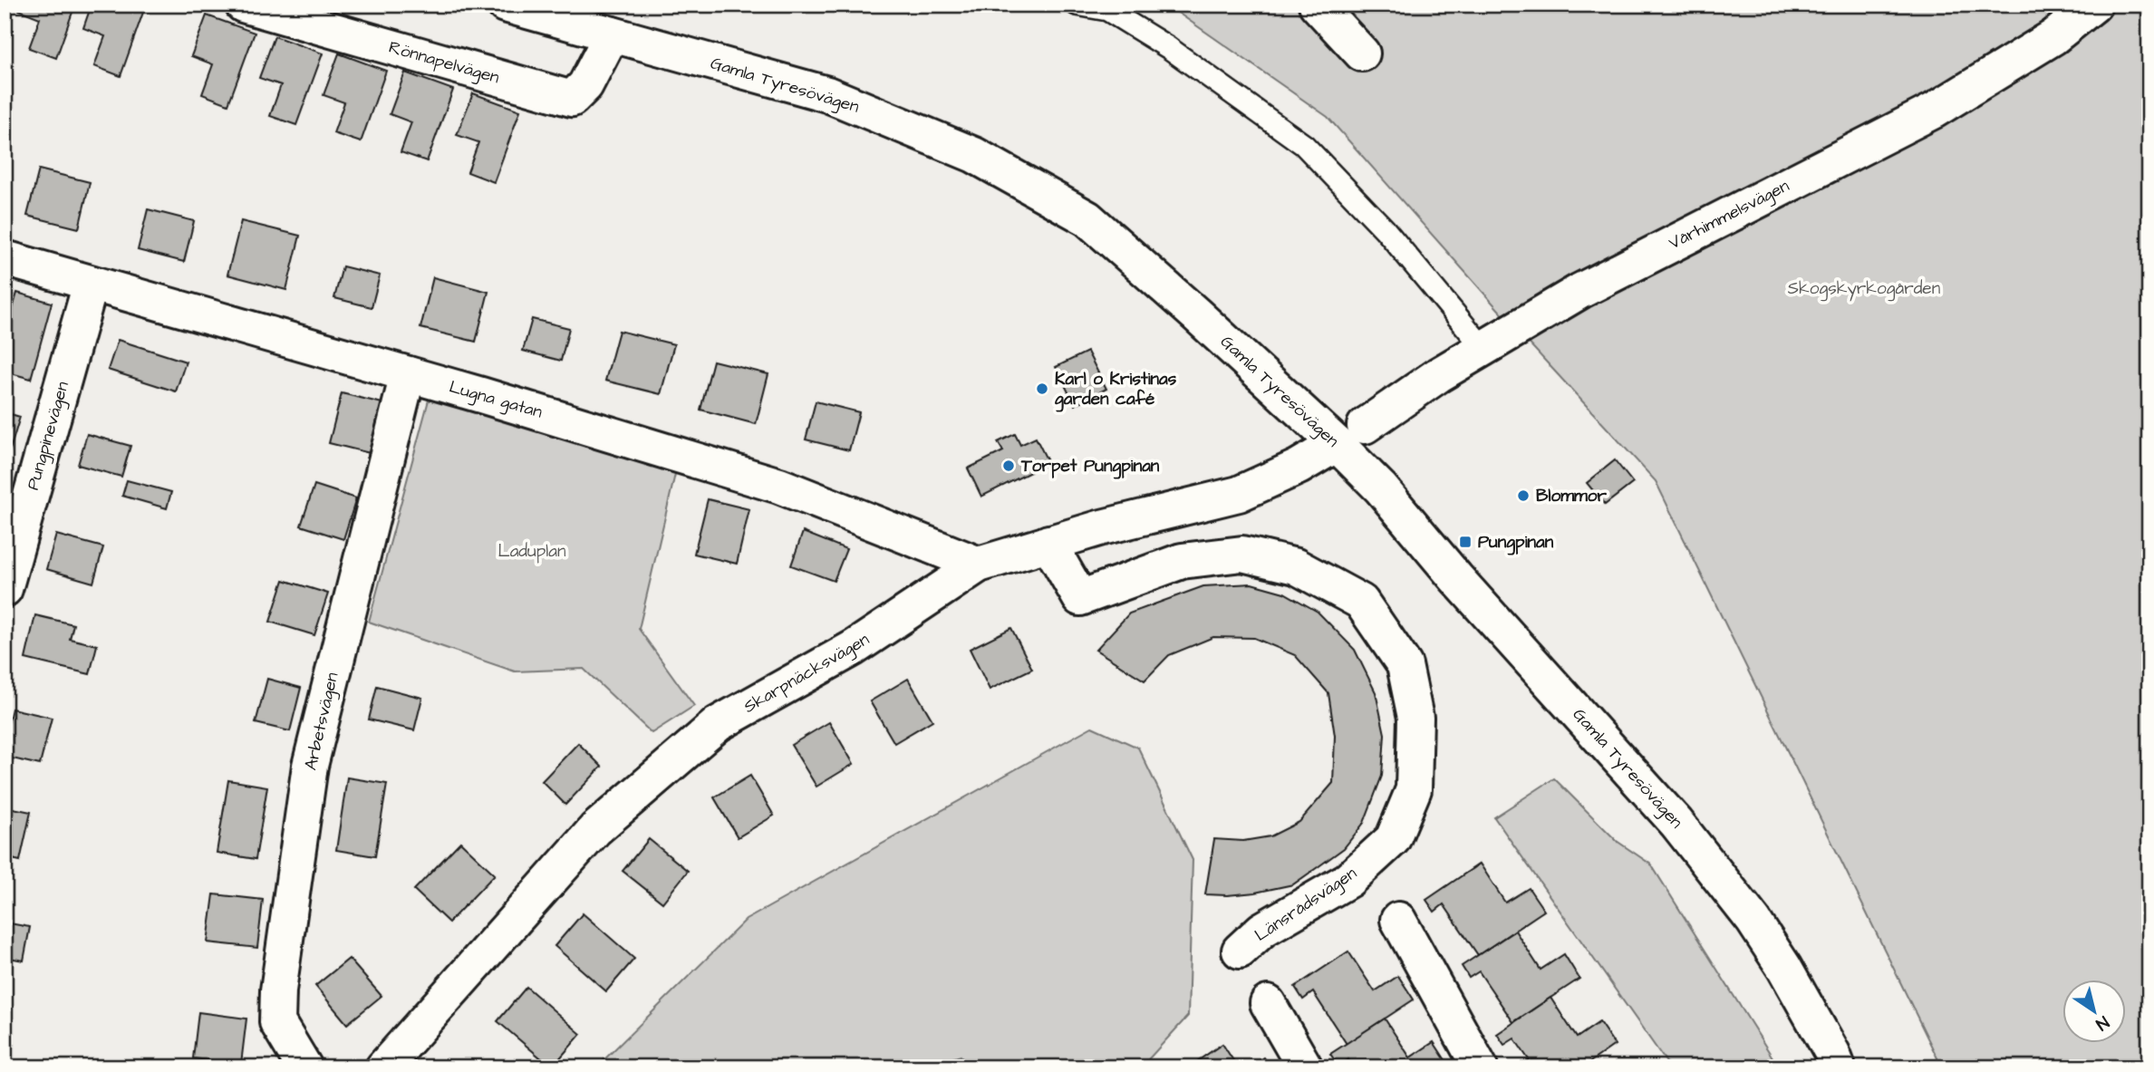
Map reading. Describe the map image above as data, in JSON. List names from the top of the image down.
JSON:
{
  "streets": {
    "street": [
      "Rönnapelvägen",
      "Gamla Tyresövägen",
      "Vårhimmelsvägen",
      "Lugna gatan",
      "Pungpinevägen",
      "Skarpnäcksvägen",
      "Arbetsvägen",
      "Länsrådsvägen"
    ]
  },
  "crossings": [
    ["Rönnapelvägen", "Gamla Tyresövägen"],
    ["Gamla Tyresövägen", "Vårhimmelsvägen"],
    ["Gamla Tyresövägen", "Skarpnäcksvägen"],
    ["Vårhimmelsvägen", "Skarpnäcksvägen"],
    ["Lugna gatan", "Pungpinevägen"],
    ["Lugna gatan", "Skarpnäcksvägen"],
    ["Lugna gatan", "Arbetsvägen"],
    ["Skarpnäcksvägen", "Länsrådsvägen"]
  ],
  "parks": ["Skogskyrkogården", "Laduplan"],
  "places": {
    "other": ["Karl o Kristinas garden café", "Torpet Pungpinan", "Blommor"],
    "transit": ["Pungpinan"]
  },
  "north": "bottom right"
}
